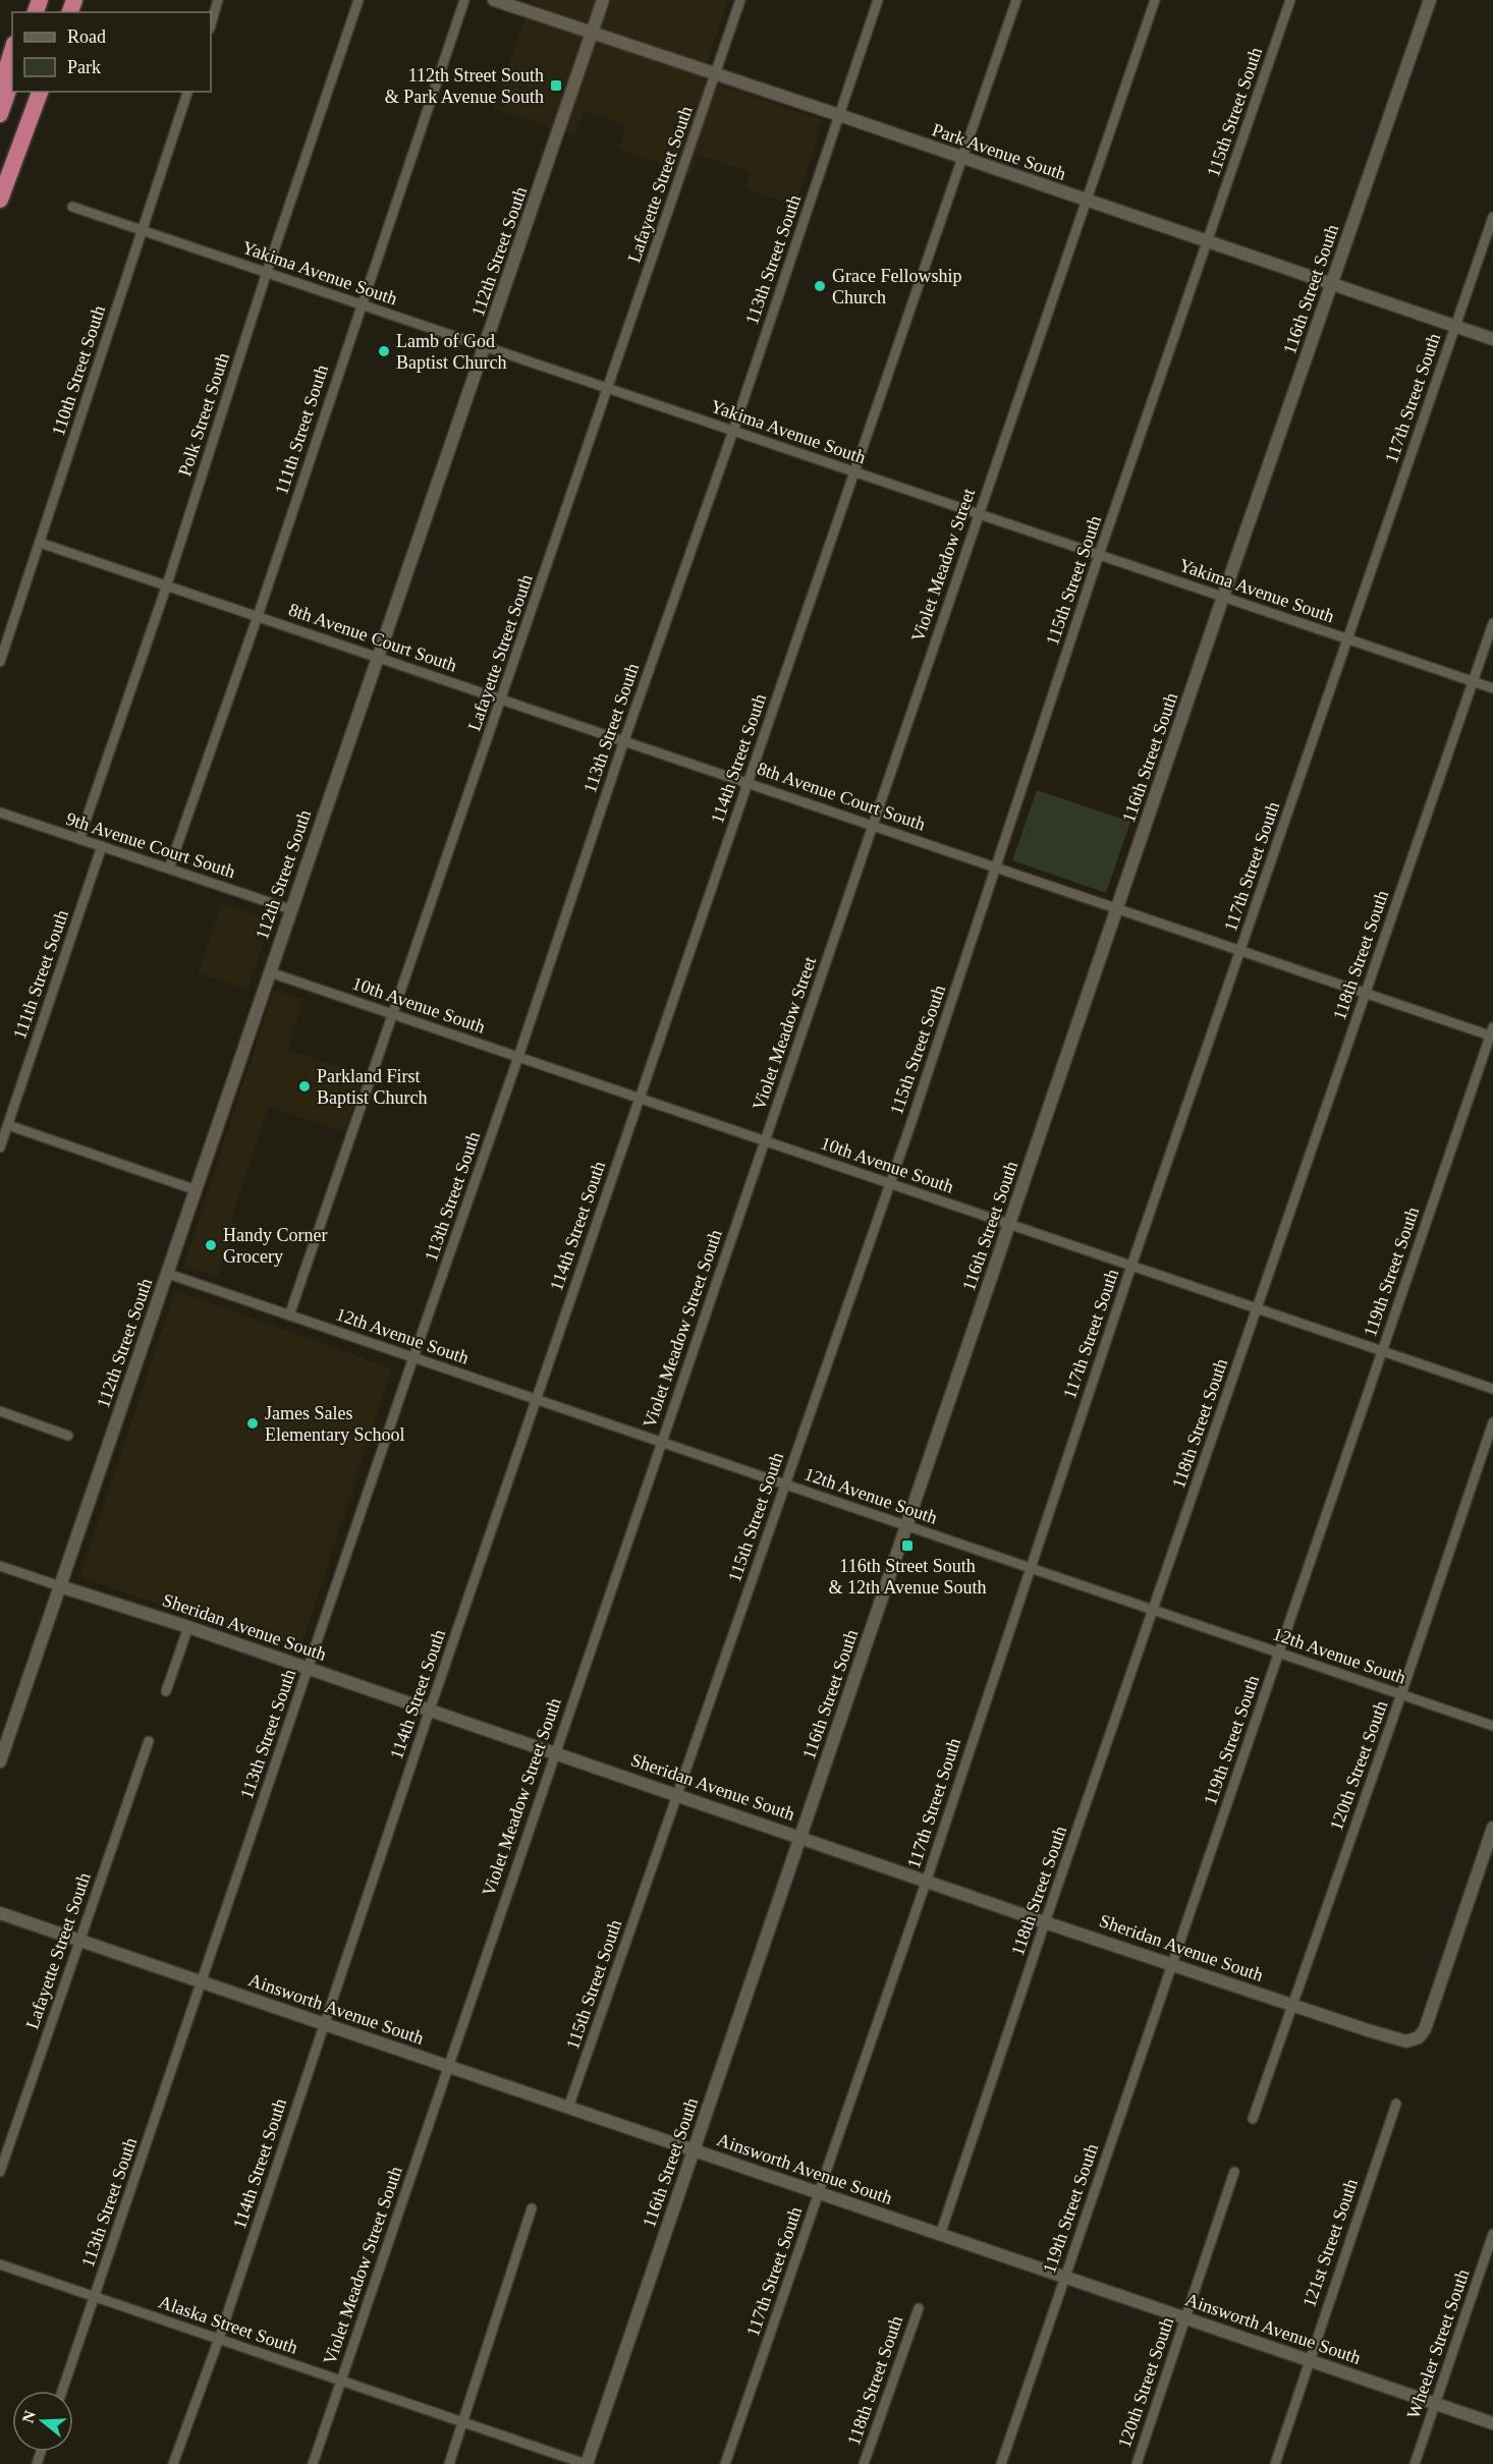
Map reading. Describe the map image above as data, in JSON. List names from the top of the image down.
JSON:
{
  "streets": {
    "street": [
      "115th Street South",
      "Park Avenue South",
      "Lafayette Street South",
      "112th Street South",
      "113th Street South",
      "Yakima Avenue South",
      "116th Street South",
      "110th Street South",
      "117th Street South",
      "Polk Street South",
      "111th Street South",
      "Violet Meadow Street",
      "8th Avenue Court South",
      "114th Street South",
      "9th Avenue Court South",
      "118th Street South",
      "10th Avenue South",
      "119th Street South",
      "Violet Meadow Street South",
      "12th Avenue South",
      "Sheridan Avenue South",
      "120th Street South",
      "Ainsworth Avenue South",
      "121st Street South",
      "Alaska Street South",
      "Wheeler Street South"
    ]
  },
  "crossings": [
    ["115th Street South", "Park Avenue South"],
    ["115th Street South", "Yakima Avenue South"],
    ["115th Street South", "8th Avenue Court South"],
    ["115th Street South", "10th Avenue South"],
    ["115th Street South", "12th Avenue South"],
    ["115th Street South", "Sheridan Avenue South"],
    ["115th Street South", "Ainsworth Avenue South"],
    ["Park Avenue South", "Lafayette Street South"],
    ["Park Avenue South", "112th Street South"],
    ["Park Avenue South", "113th Street South"],
    ["Park Avenue South", "116th Street South"],
    ["Park Avenue South", "117th Street South"],
    ["Park Avenue South", "Violet Meadow Street"],
    ["Park Avenue South", "114th Street South"],
    ["Lafayette Street South", "Yakima Avenue South"],
    ["Lafayette Street South", "8th Avenue Court South"],
    ["Lafayette Street South", "10th Avenue South"],
    ["Lafayette Street South", "12th Avenue South"],
    ["Lafayette Street South", "Ainsworth Avenue South"],
    ["112th Street South", "Yakima Avenue South"],
    ["112th Street South", "8th Avenue Court South"],
    ["112th Street South", "9th Avenue Court South"],
    ["112th Street South", "10th Avenue South"],
    ["112th Street South", "12th Avenue South"],
    ["112th Street South", "Sheridan Avenue South"],
    ["113th Street South", "Yakima Avenue South"],
    ["113th Street South", "8th Avenue Court South"],
    ["113th Street South", "10th Avenue South"],
    ["113th Street South", "12th Avenue South"],
    ["113th Street South", "Sheridan Avenue South"],
    ["113th Street South", "Ainsworth Avenue South"],
    ["113th Street South", "Alaska Street South"],
    ["Yakima Avenue South", "116th Street South"],
    ["Yakima Avenue South", "110th Street South"],
    ["Yakima Avenue South", "117th Street South"],
    ["Yakima Avenue South", "Polk Street South"],
    ["Yakima Avenue South", "111th Street South"],
    ["Yakima Avenue South", "Violet Meadow Street"],
    ["Yakima Avenue South", "114th Street South"],
    ["Yakima Avenue South", "118th Street South"],
    ["116th Street South", "8th Avenue Court South"],
    ["116th Street South", "10th Avenue South"],
    ["116th Street South", "12th Avenue South"],
    ["116th Street South", "Sheridan Avenue South"],
    ["116th Street South", "Ainsworth Avenue South"],
    ["116th Street South", "Alaska Street South"],
    ["110th Street South", "8th Avenue Court South"],
    ["117th Street South", "8th Avenue Court South"],
    ["117th Street South", "10th Avenue South"],
    ["117th Street South", "12th Avenue South"],
    ["117th Street South", "Sheridan Avenue South"],
    ["117th Street South", "Ainsworth Avenue South"],
    ["Polk Street South", "8th Avenue Court South"],
    ["Polk Street South", "9th Avenue Court South"],
    ["111th Street South", "8th Avenue Court South"],
    ["111th Street South", "9th Avenue Court South"],
    ["Violet Meadow Street", "8th Avenue Court South"],
    ["Violet Meadow Street", "10th Avenue South"],
    ["Violet Meadow Street", "Violet Meadow Street South"],
    ["8th Avenue Court South", "114th Street South"],
    ["8th Avenue Court South", "118th Street South"],
    ["8th Avenue Court South", "119th Street South"],
    ["114th Street South", "10th Avenue South"],
    ["114th Street South", "12th Avenue South"],
    ["114th Street South", "Sheridan Avenue South"],
    ["114th Street South", "Ainsworth Avenue South"],
    ["114th Street South", "Alaska Street South"],
    ["118th Street South", "10th Avenue South"],
    ["118th Street South", "12th Avenue South"],
    ["118th Street South", "Sheridan Avenue South"],
    ["118th Street South", "Ainsworth Avenue South"],
    ["10th Avenue South", "119th Street South"],
    ["10th Avenue South", "Violet Meadow Street South"],
    ["119th Street South", "12th Avenue South"],
    ["119th Street South", "Sheridan Avenue South"],
    ["119th Street South", "Ainsworth Avenue South"],
    ["Violet Meadow Street South", "12th Avenue South"],
    ["Violet Meadow Street South", "Sheridan Avenue South"],
    ["Violet Meadow Street South", "Ainsworth Avenue South"],
    ["Violet Meadow Street South", "Alaska Street South"],
    ["12th Avenue South", "120th Street South"],
    ["Sheridan Avenue South", "120th Street South"],
    ["120th Street South", "Ainsworth Avenue South"],
    ["Ainsworth Avenue South", "121st Street South"],
    ["Ainsworth Avenue South", "Wheeler Street South"]
  ],
  "places": {
    "transit": ["112th Street South & Park Avenue South", "116th Street South & 12th Avenue South"],
    "other": [
      "Grace Fellowship Church",
      "Lamb of God Baptist Church",
      "Parkland First Baptist Church",
      "Handy Corner Grocery",
      "James Sales Elementary School"
    ]
  },
  "legend": ["Road", "Park"],
  "north": "left"
}
